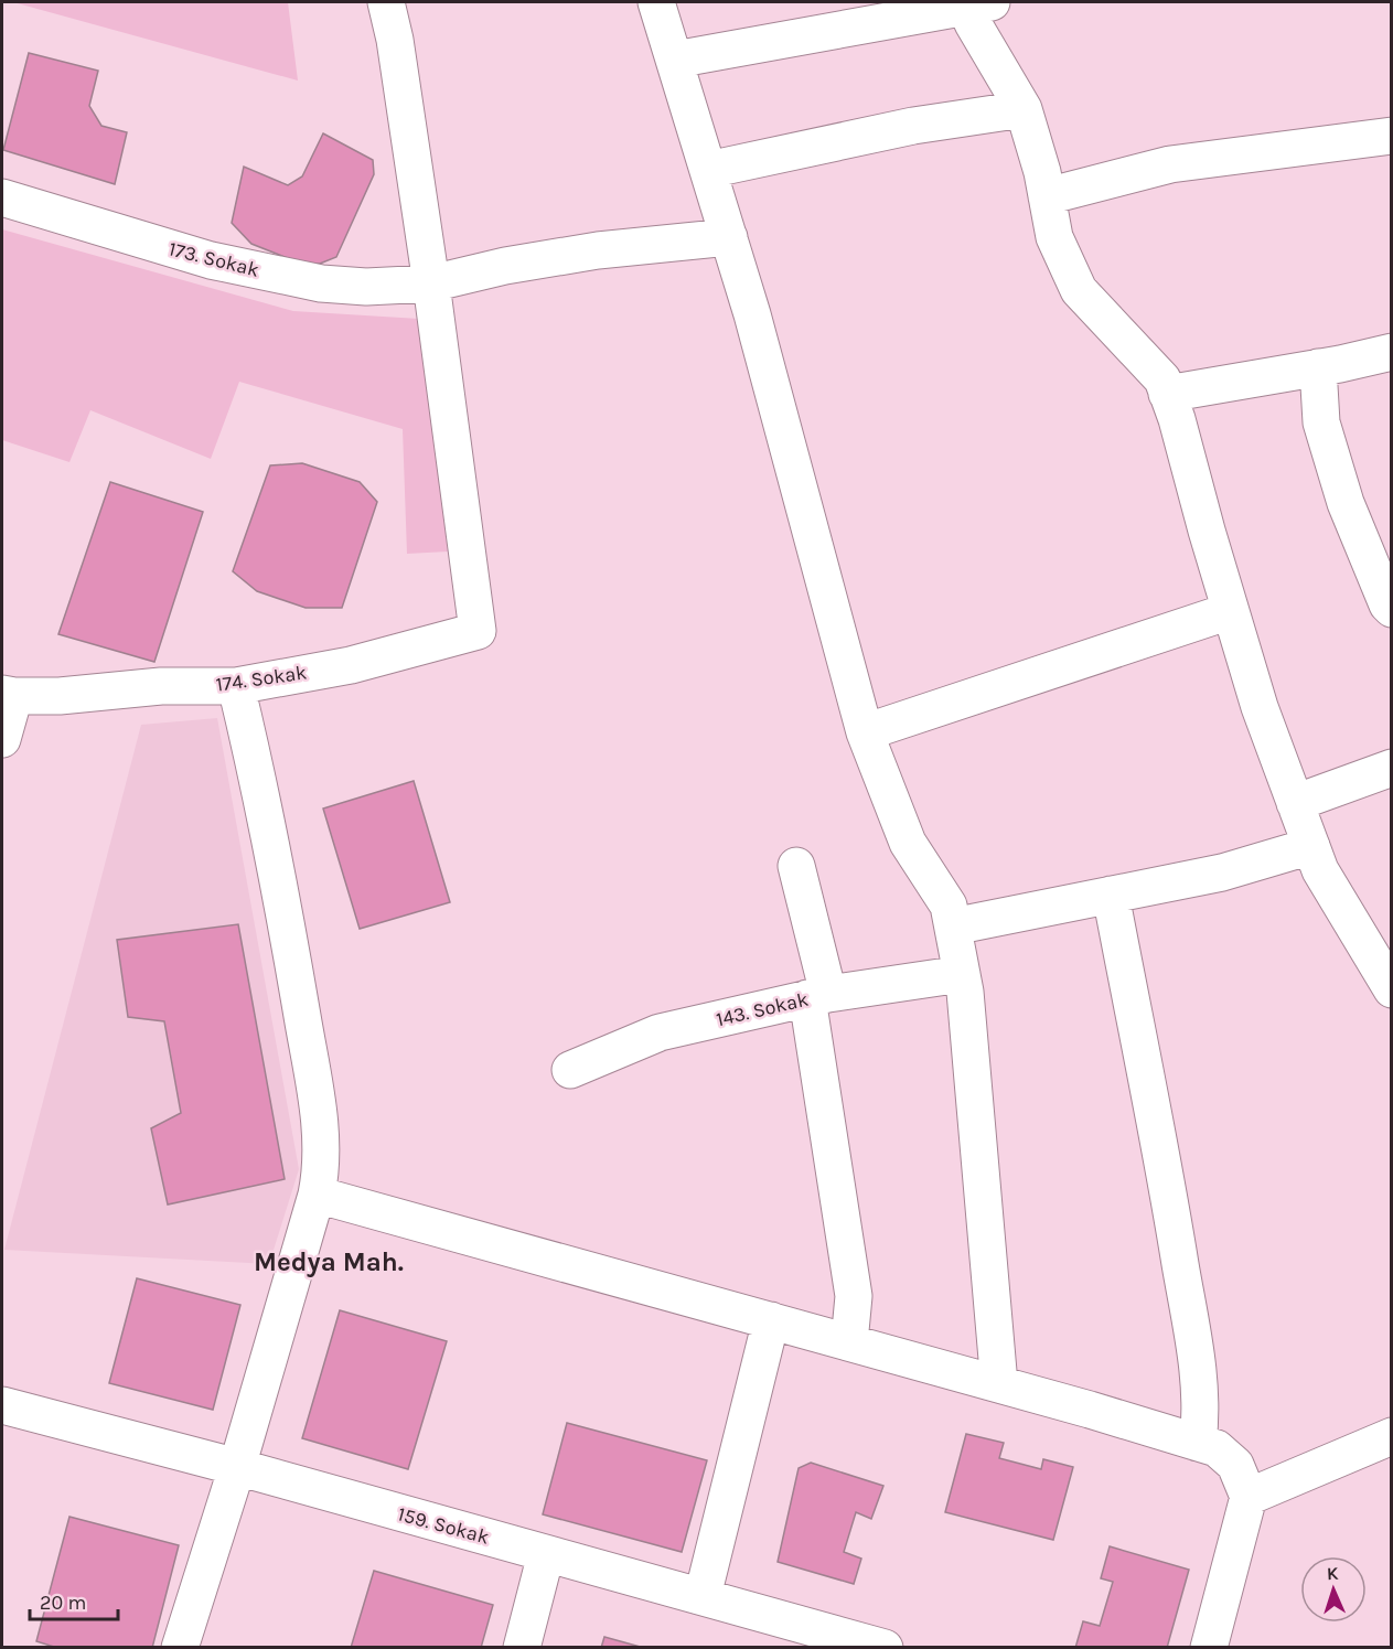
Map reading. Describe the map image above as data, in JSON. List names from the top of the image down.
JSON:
{
  "streets": {
    "street": [
      "173. Sokak",
      "174. Sokak",
      "143. Sokak",
      "159. Sokak"
    ]
  },
  "crossings": [
    ["173. Sokak", "174. Sokak"]
  ],
  "districts": ["Medya Mah."],
  "scale_bar": "20 m",
  "north": "top"
}
